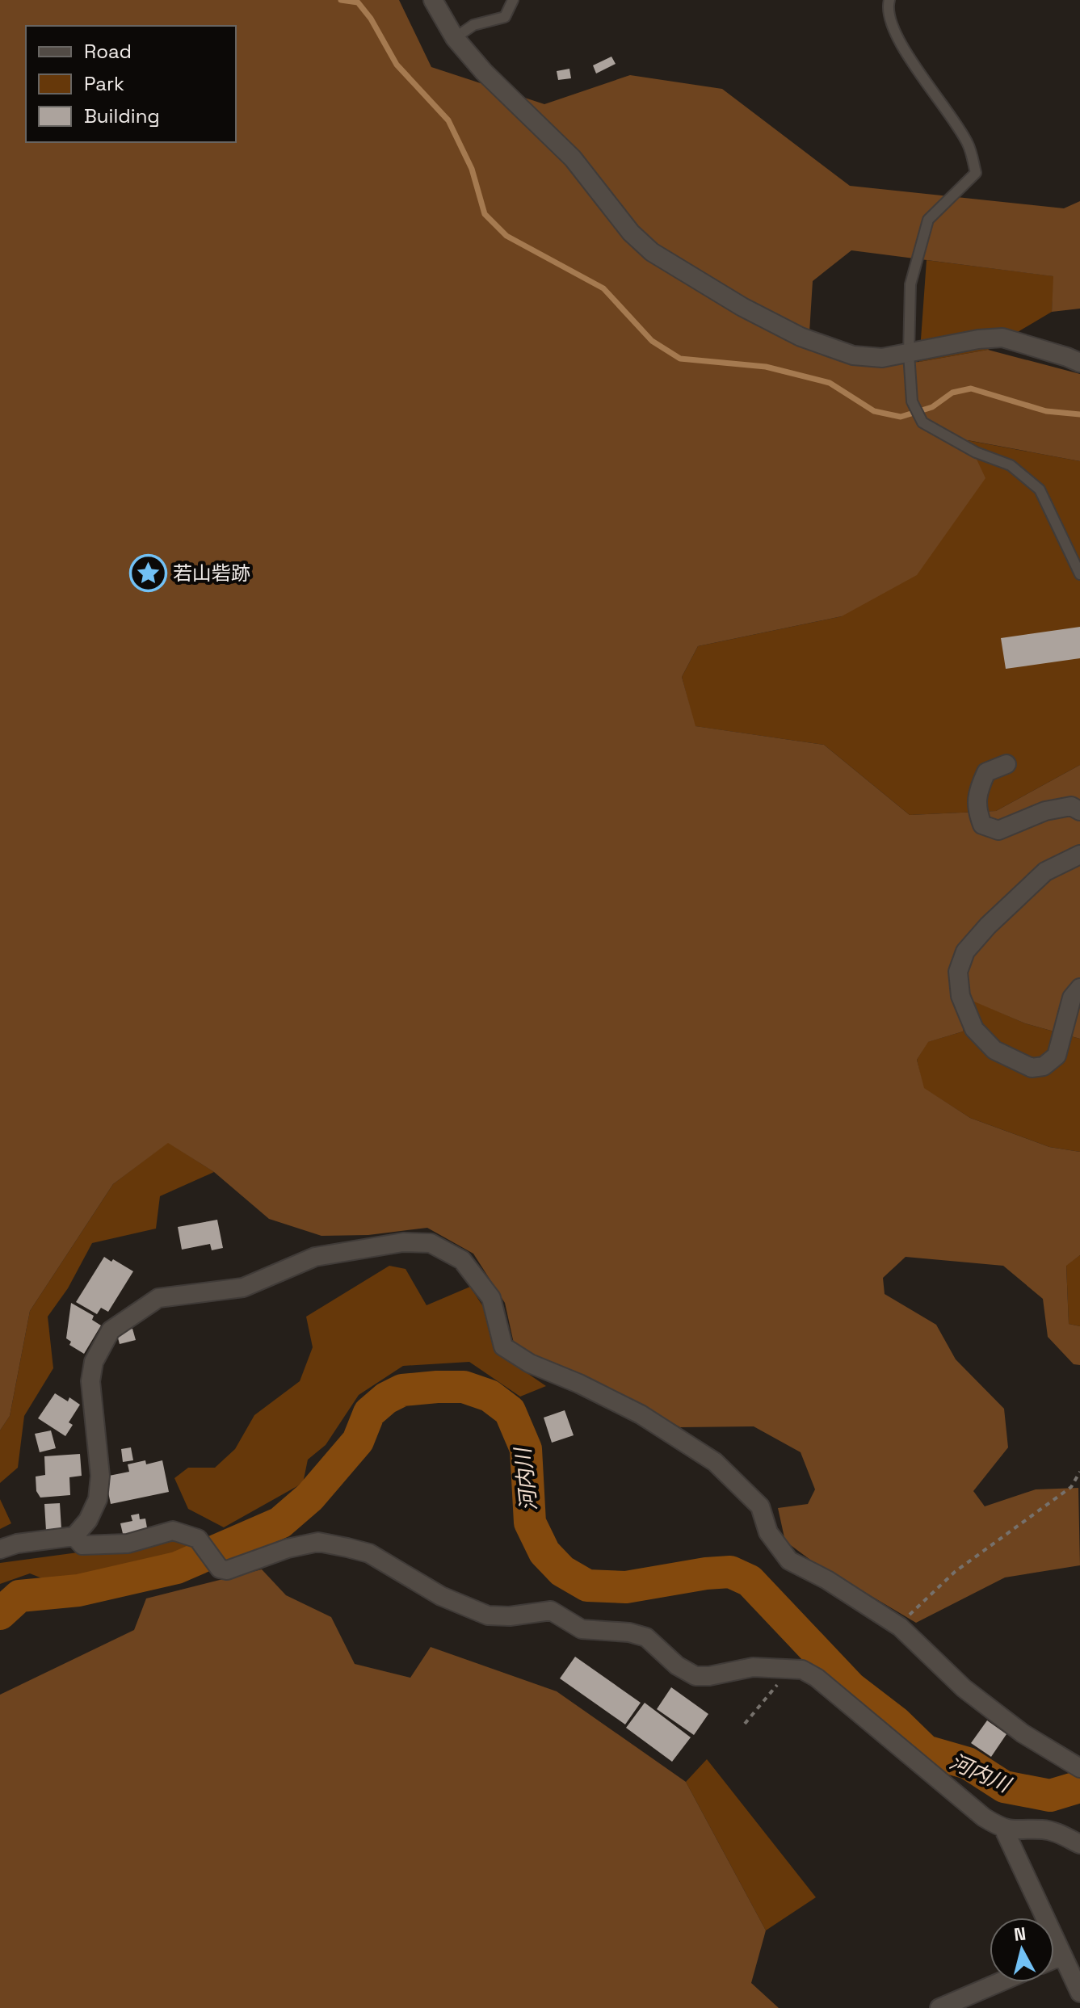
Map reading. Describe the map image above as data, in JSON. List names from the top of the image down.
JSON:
{
  "water": ["河内川"],
  "places": {
    "place": ["若山砦跡"]
  },
  "legend": ["Road", "Park", "Building"],
  "north": "top"
}
